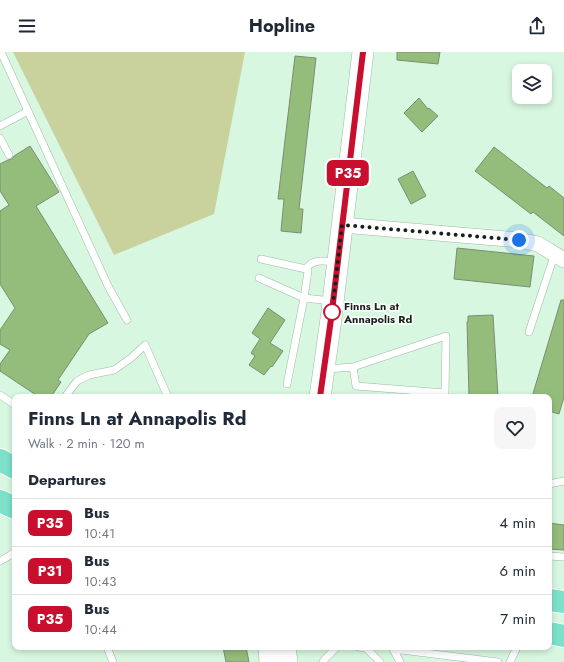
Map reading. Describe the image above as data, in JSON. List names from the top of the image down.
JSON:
{
  "places": ["Finns Ln at Annapolis Rd"],
  "lines": ["bus line P35"],
  "page": {
    "header": "Hopline",
    "on_map": "P35",
    "heading": [
      ["Finns Ln at Annapolis Rd", "Walk · 2 min · 120 m"],
      "Departures"
    ],
    "list": [
      {
        "mark": "P35",
        "name": "Bus",
        "note": "10:41",
        "value": "4 min"
      },
      {
        "mark": "P31",
        "name": "Bus",
        "note": "10:43",
        "value": "6 min"
      },
      {
        "mark": "P35",
        "name": "Bus",
        "note": "10:44",
        "value": "7 min"
      }
    ]
  }
}
